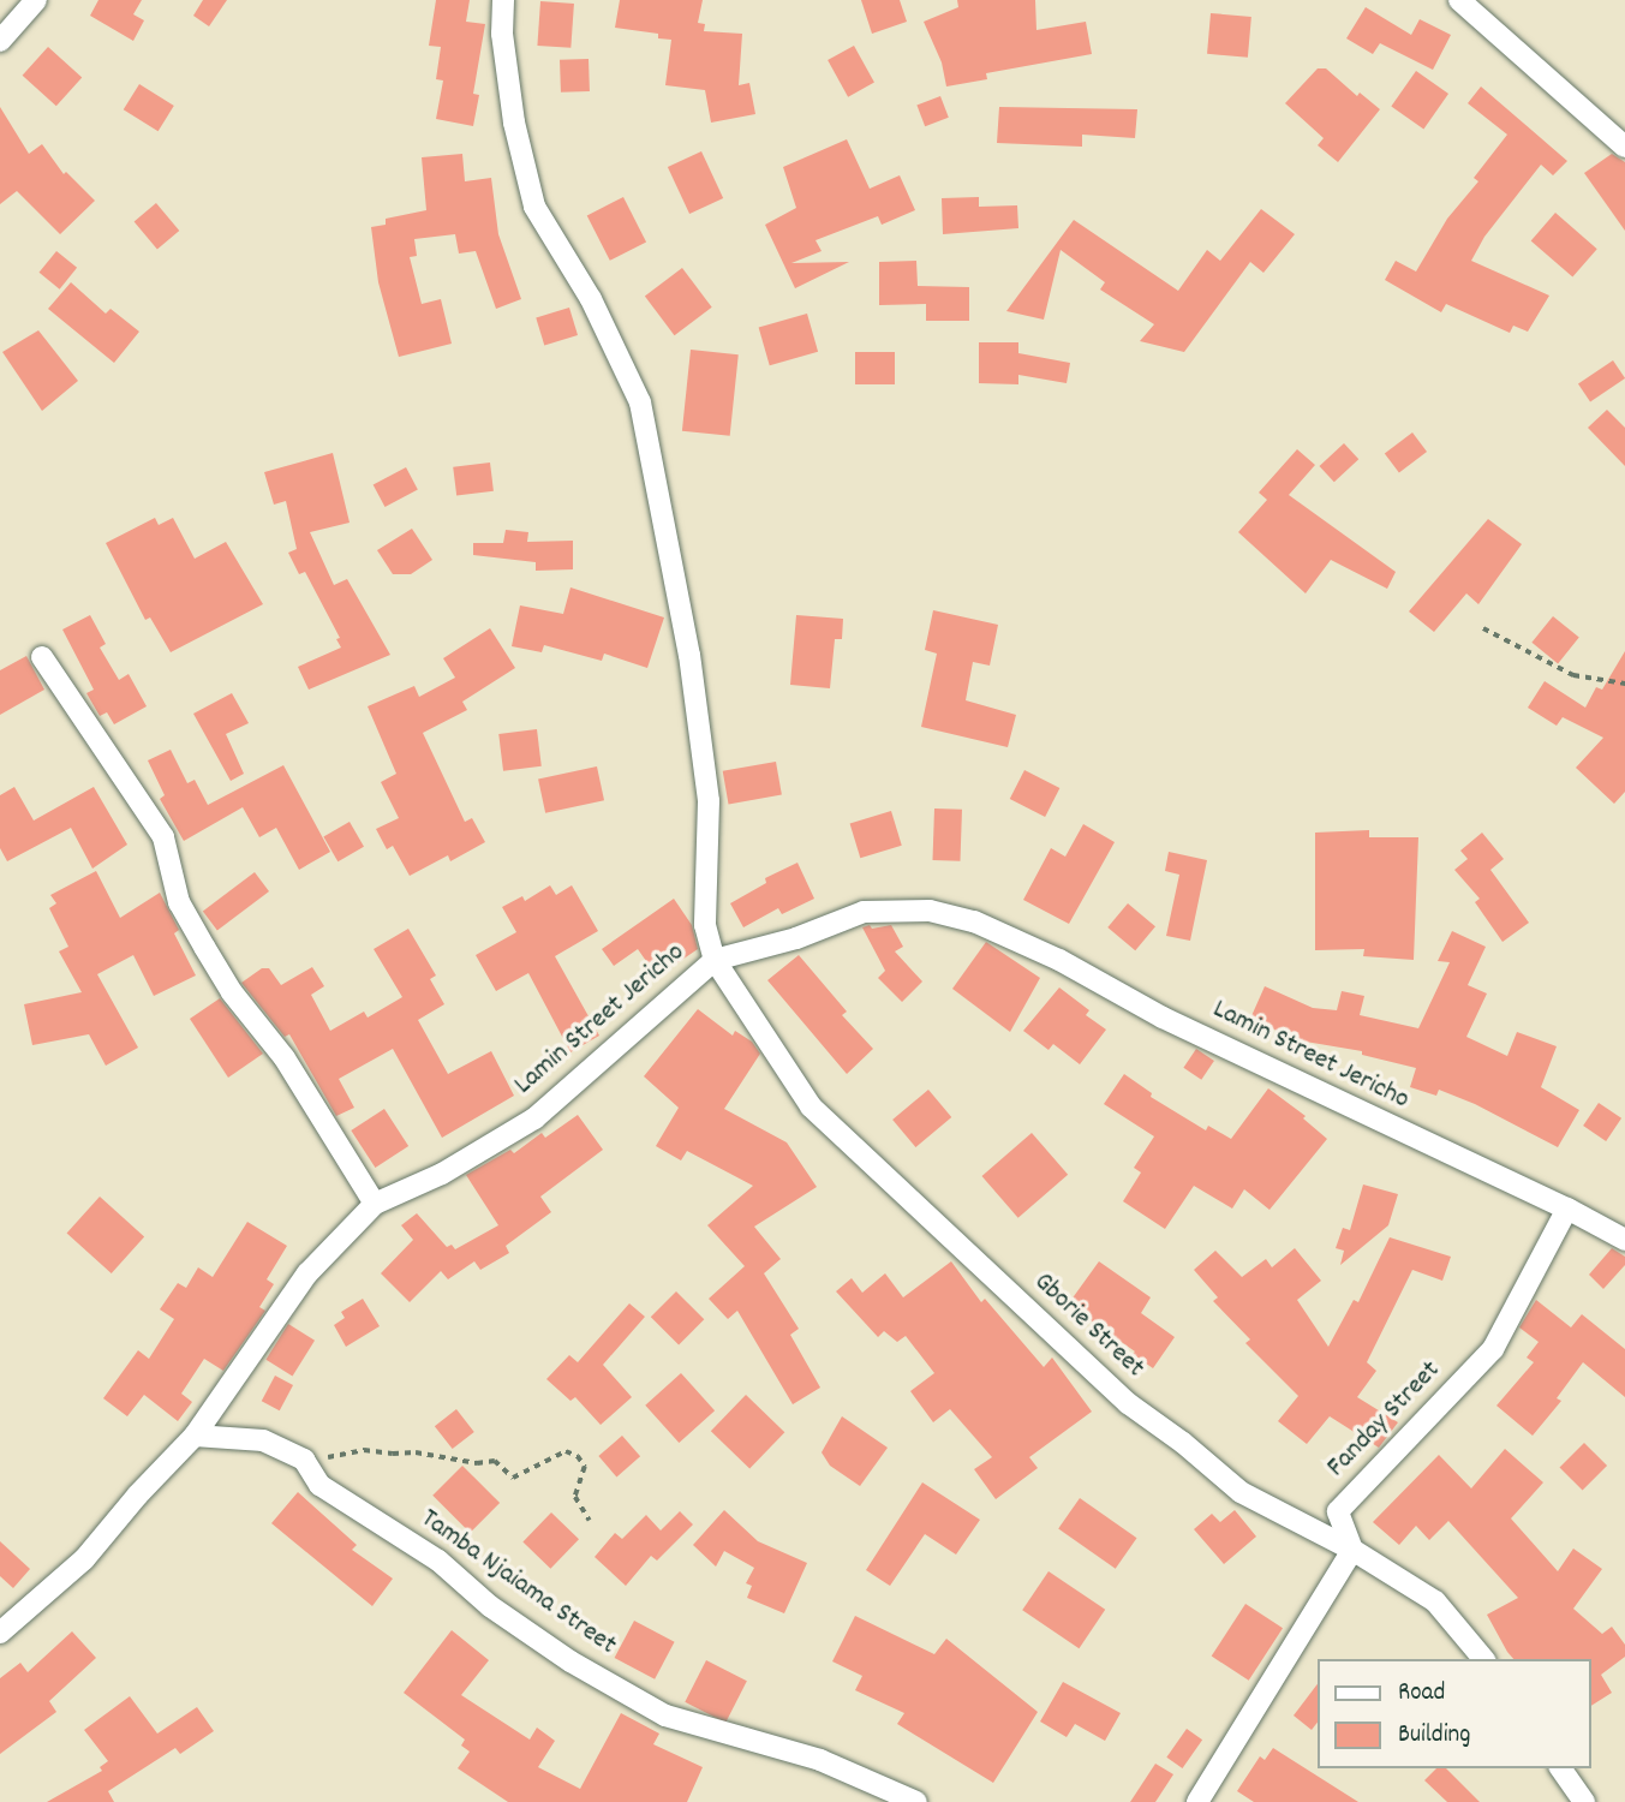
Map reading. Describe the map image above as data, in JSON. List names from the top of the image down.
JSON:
{
  "streets": {
    "street": [
      "Lamin Street Jericho",
      "Gborie Street",
      "Fanday Street",
      "Tamba Njaiama Street"
    ]
  },
  "crossings": [
    ["Lamin Street Jericho", "Gborie Street"],
    ["Lamin Street Jericho", "Fanday Street"],
    ["Lamin Street Jericho", "Tamba Njaiama Street"],
    ["Gborie Street", "Fanday Street"]
  ],
  "legend": ["Road", "Building"]
}
